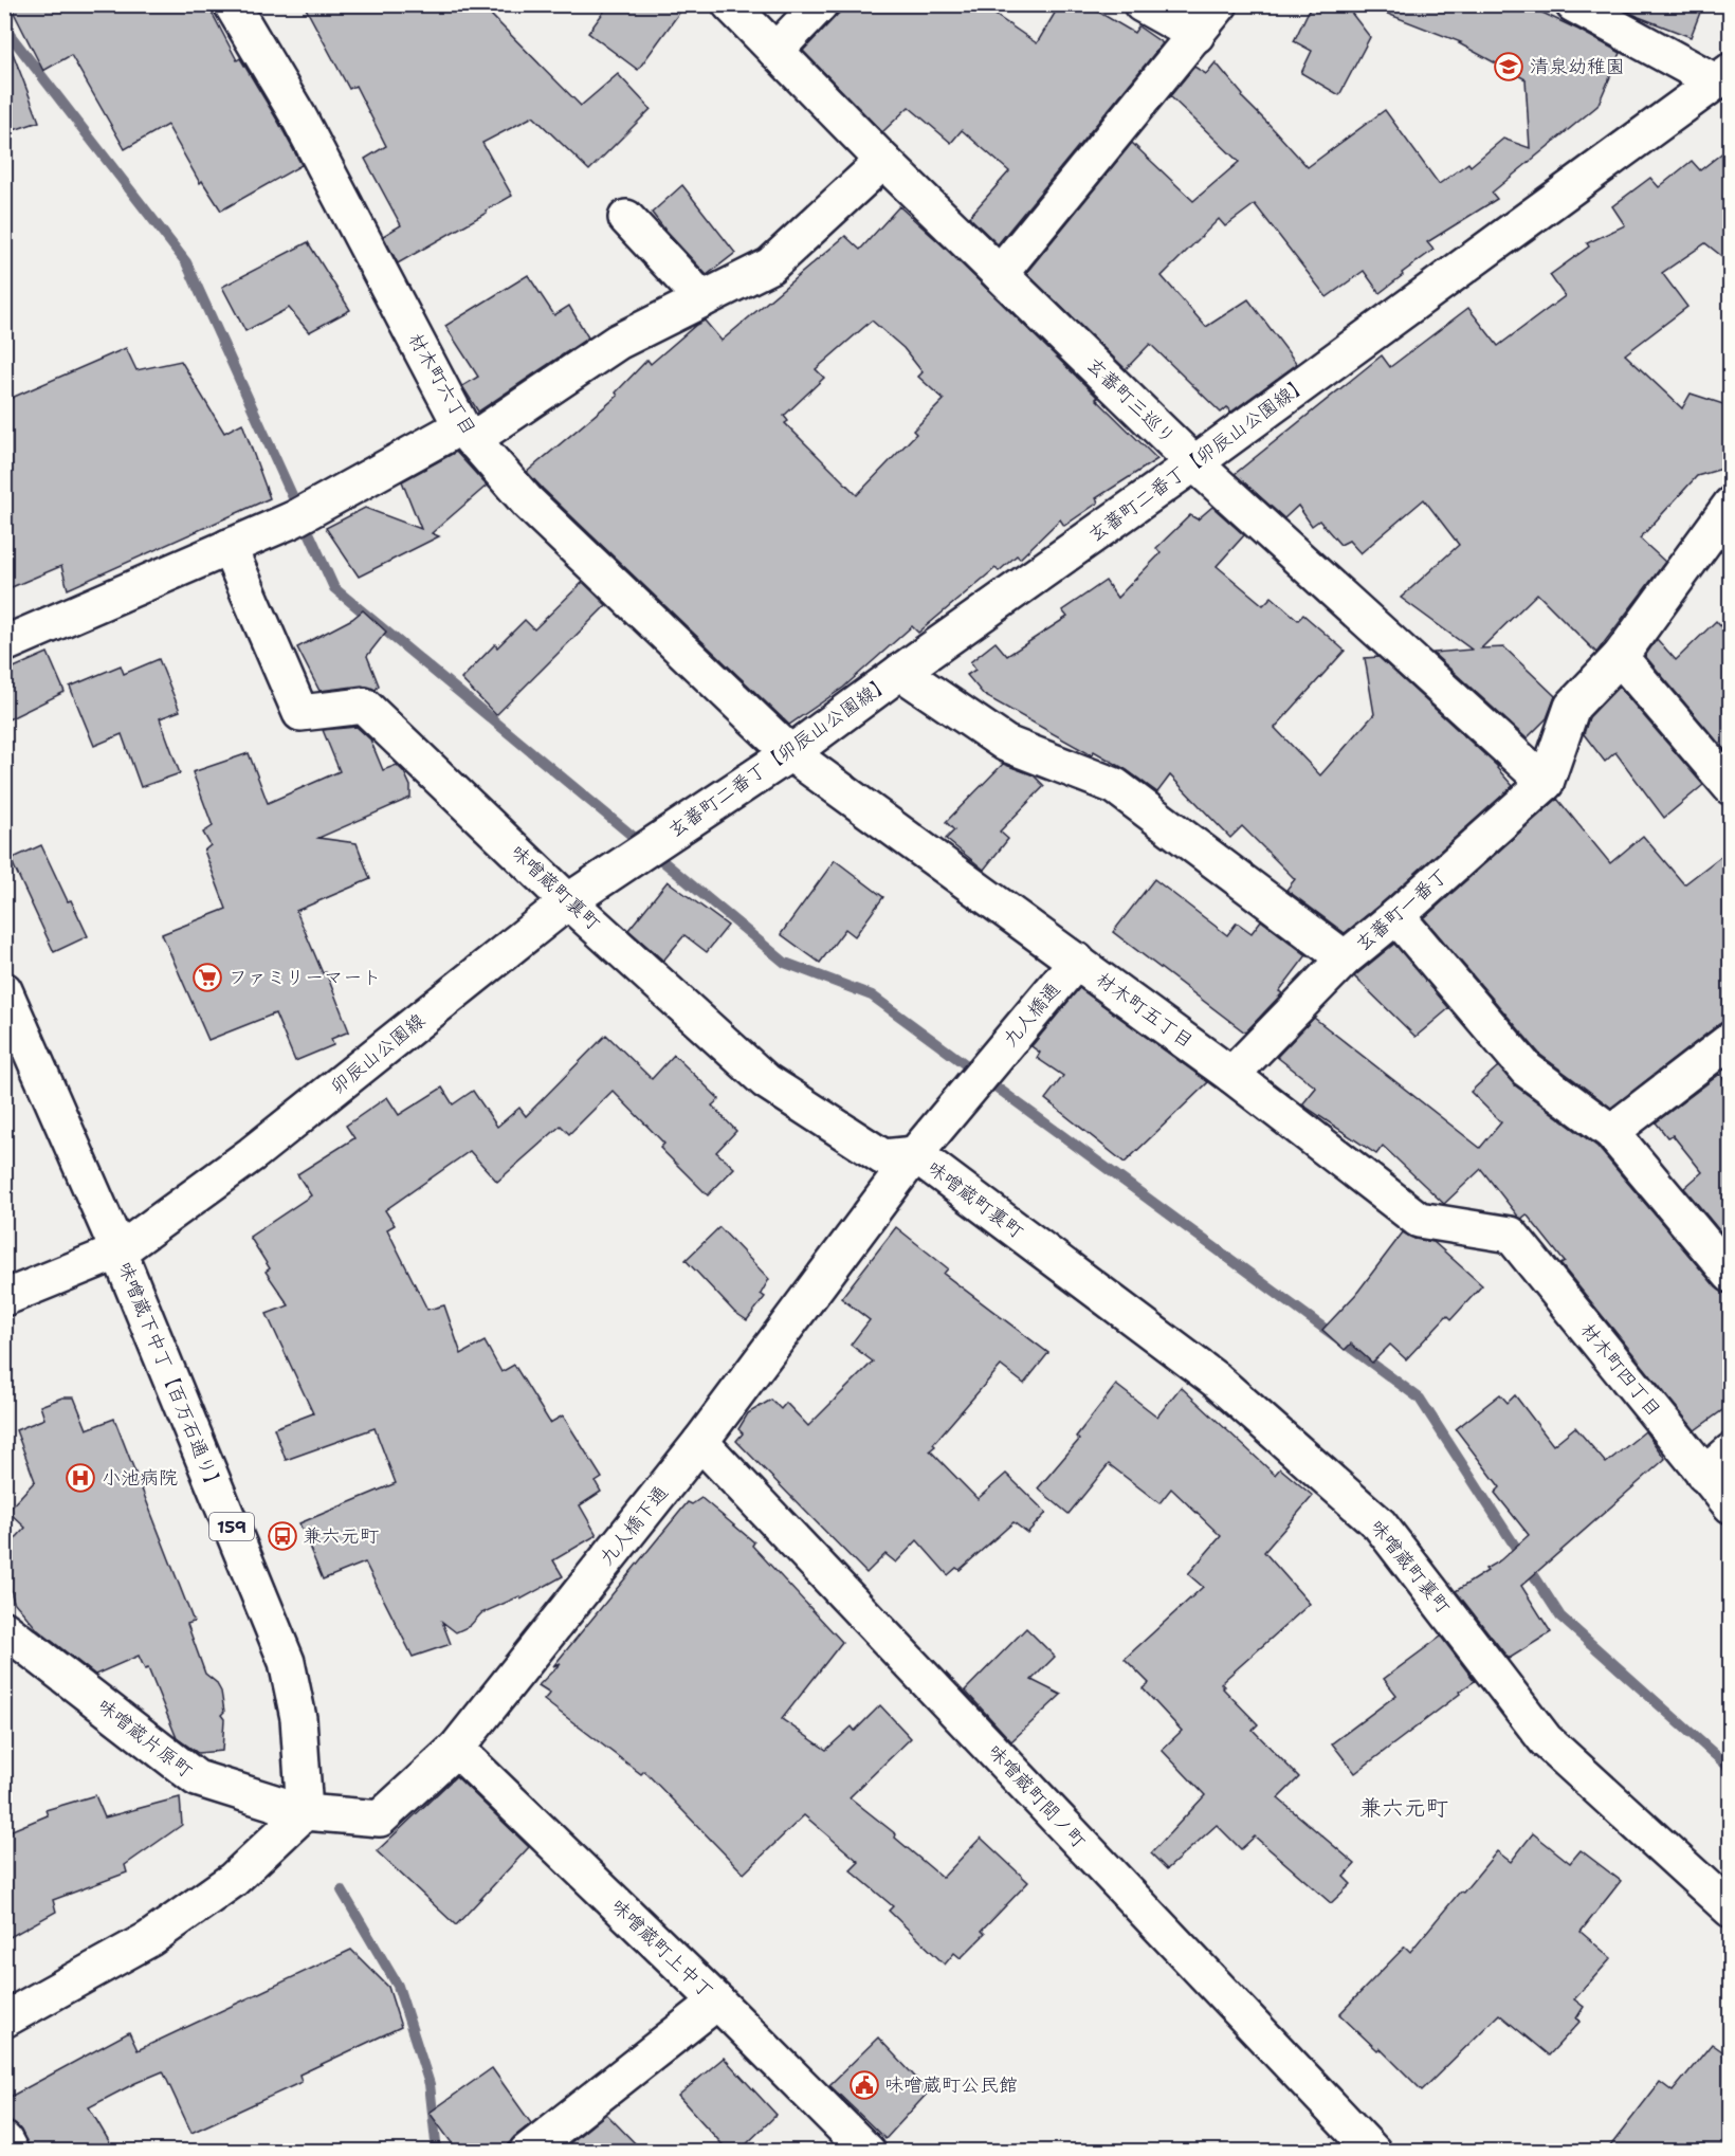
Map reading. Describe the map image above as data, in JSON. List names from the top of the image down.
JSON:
{
  "streets": {
    "main road": [
      "材木町六丁目",
      "玄蕃町三巡り",
      "玄蕃町二番丁【卯辰山公園線】",
      "味噌蔵町裏町",
      "玄蕃町一番丁",
      "材木町五丁目",
      "九人橋通",
      "卯辰山公園線",
      "材木町四丁目",
      "味噌蔵下中丁【百万石通り】",
      "九人橋下通",
      "159",
      "味噌蔵片原町",
      "味噌蔵町間ノ町",
      "味噌蔵町上中丁"
    ]
  },
  "crossings": [
    ["材木町六丁目", "玄蕃町二番丁【卯辰山公園線】"],
    ["材木町六丁目", "材木町五丁目"],
    ["玄蕃町三巡り", "玄蕃町二番丁【卯辰山公園線】"],
    ["玄蕃町三巡り", "玄蕃町一番丁"],
    ["玄蕃町二番丁【卯辰山公園線】", "玄蕃町一番丁"],
    ["玄蕃町二番丁【卯辰山公園線】", "材木町五丁目"],
    ["玄蕃町二番丁【卯辰山公園線】", "卯辰山公園線"],
    ["味噌蔵町裏町", "九人橋通"],
    ["味噌蔵町裏町", "卯辰山公園線"],
    ["味噌蔵町裏町", "九人橋下通"],
    ["材木町五丁目", "九人橋通"],
    ["材木町五丁目", "材木町四丁目"],
    ["九人橋通", "九人橋下通"],
    ["卯辰山公園線", "味噌蔵下中丁【百万石通り】"],
    ["味噌蔵下中丁【百万石通り】", "九人橋下通"],
    ["味噌蔵下中丁【百万石通り】", "味噌蔵片原町"],
    ["九人橋下通", "味噌蔵片原町"],
    ["九人橋下通", "味噌蔵町間ノ町"],
    ["九人橋下通", "味噌蔵町上中丁"]
  ],
  "districts": ["兼六元町"],
  "places": {
    "school or university": ["清泉幼稚園"],
    "supermarket": ["ファミリーマート"],
    "hospital": ["小池病院"],
    "bus stop": ["兼六元町"],
    "public building": ["味噌蔵町公民館"]
  }
}
